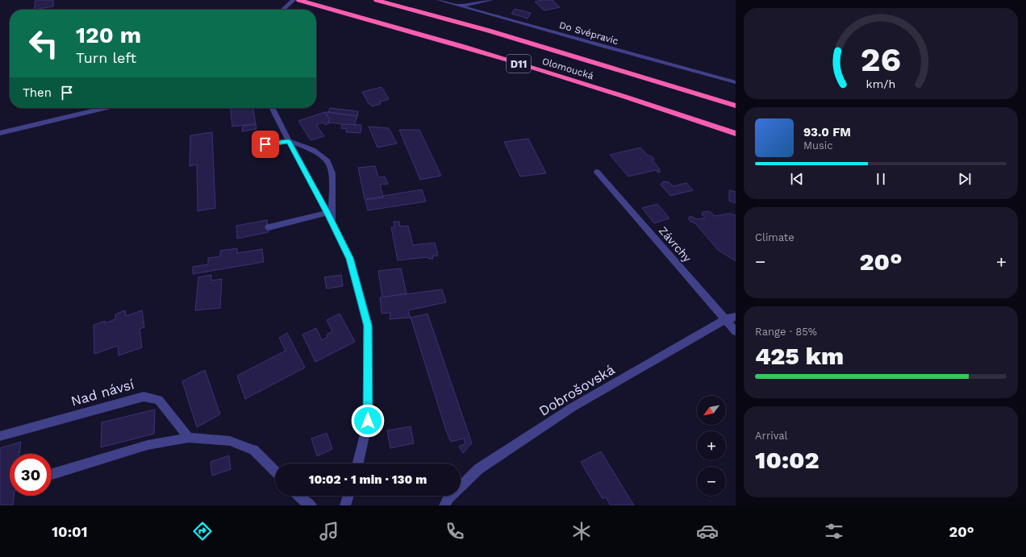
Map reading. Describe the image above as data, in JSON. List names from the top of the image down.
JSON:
{
  "streets": {
    "highway": ["D11", "Olomoucká"],
    "street": [
      "Do Svépravic",
      "Závrchy",
      "Dobrošovská",
      "Nad návsí"
    ]
  },
  "crossings": [
    ["Závrchy", "Dobrošovská"]
  ],
  "north": "bottom left",
  "page": {
    "turn": ["120 m", "Turn left"],
    "then": "Then",
    "song": ["93.0 FM", "Music"],
    "tile": [
      "Climate",
      ["Range · 85%", "425 km"],
      ["Arrival", "10:02"]
    ],
    "heat": ["−", "20°", "+"],
    "map_buttons": ["+", "−"],
    "limit": "30",
    "trip": "10:02 · 1 min · 130 m",
    "tabs": ["10:01", "20°"],
    "gauge": ["26", "km/h"]
  }
}
